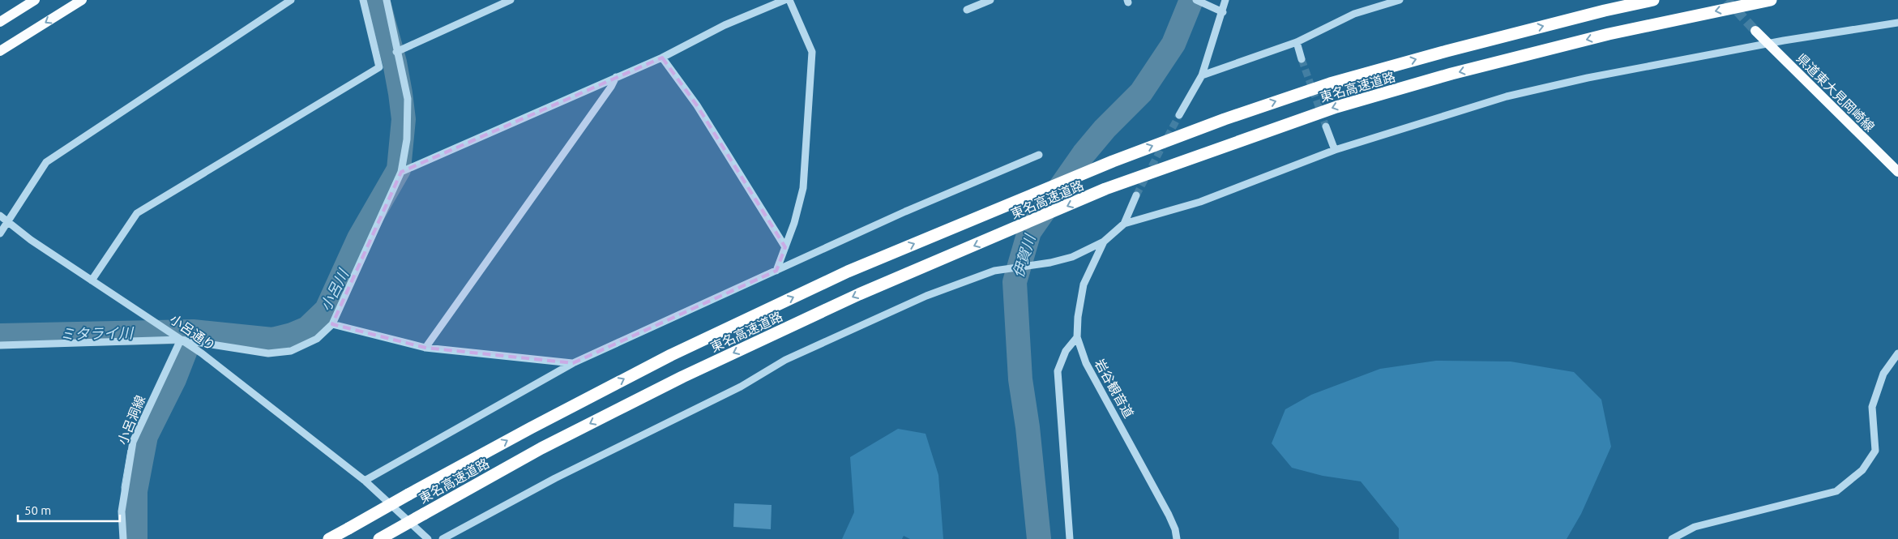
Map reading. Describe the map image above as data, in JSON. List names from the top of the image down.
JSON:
{
  "streets": {
    "highway": ["東名高速道路"],
    "main road": ["県道東大見岡崎線"],
    "street": ["小呂通り", "岩谷観音道", "小呂洞線"]
  },
  "crossings": [
    ["小呂通り", "小呂洞線"]
  ],
  "water": ["伊賀川", "小呂川", "ミタライ川"],
  "scale_bar": "50 m"
}
